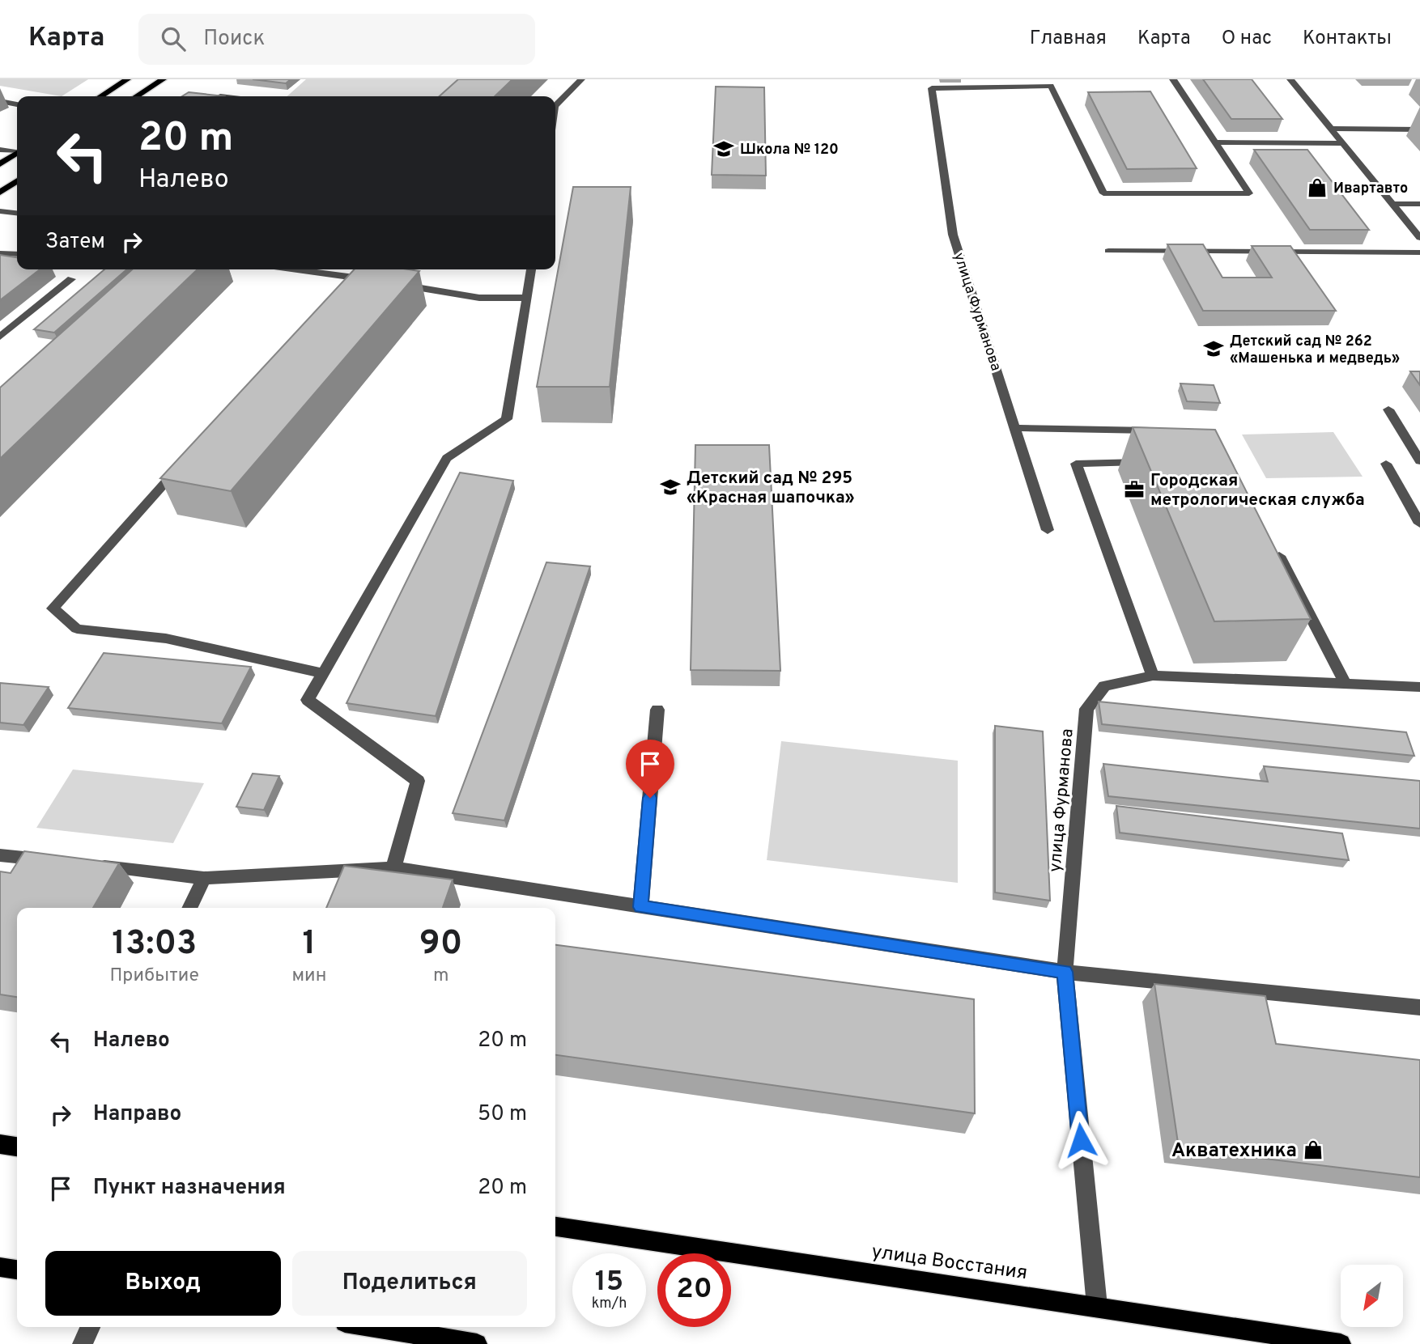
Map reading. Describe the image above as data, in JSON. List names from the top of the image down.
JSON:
{
  "streets": {
    "main road": ["улица Восстания"],
    "street": ["улица Фурманова"]
  },
  "crossings": [
    ["улица Фурманова", "улица Восстания"]
  ],
  "places": {
    "school or university": ["Школа № 120", "Детский сад № 262 «Машенька и медведь»", "Детский сад № 295 «Красная шапочка»"],
    "shop": ["Ивартавто", "Акватехника"],
    "office": ["Городская метрологическая служба"]
  },
  "north": "bottom left",
  "page": {
    "header": "Карта",
    "search": "Поиск",
    "nav": [
      "Главная",
      "Карта",
      "О нас",
      "Контакты"
    ],
    "turn": ["20 m", "Налево"],
    "then": "Затем",
    "eta": [
      "13:03",
      "Прибытие",
      "1",
      "мин",
      "90",
      "m"
    ],
    "list": [
      {
        "name": "Налево",
        "value": "20 m"
      },
      {
        "name": "Направо",
        "value": "50 m"
      },
      {
        "name": "Пункт назначения",
        "value": "20 m"
      }
    ],
    "buttons": ["Выход", "Поделиться"],
    "speed": "15 km/h",
    "limit": "20"
  }
}
